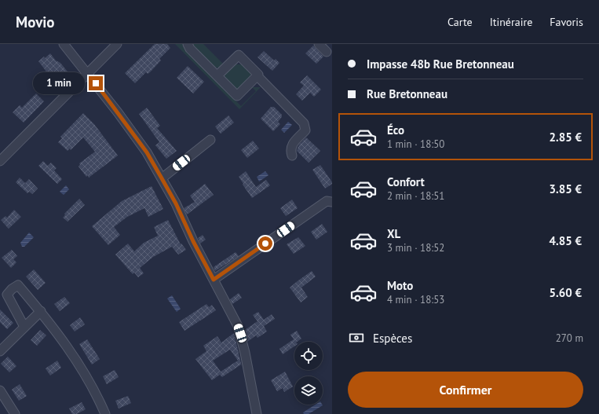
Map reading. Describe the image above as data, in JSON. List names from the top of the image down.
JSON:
{
  "page": {
    "header": "Movio",
    "nav": ["Carte", "Itinéraire", "Favoris"],
    "banner": ["Impasse 48b Rue Bretonneau", "Rue Bretonneau"],
    "bubble": "1 min",
    "list": [
      {
        "name": "Éco",
        "note": "1 min · 18:50",
        "value": "2.85 €"
      },
      {
        "name": "Confort",
        "note": "2 min · 18:51",
        "value": "3.85 €"
      },
      {
        "name": "XL",
        "note": "3 min · 18:52",
        "value": "4.85 €"
      },
      {
        "name": "Moto",
        "note": "4 min · 18:53",
        "value": "5.60 €"
      }
    ],
    "pay": ["Espèces", "270 m"],
    "buttons": "Confirmer"
  }
}
